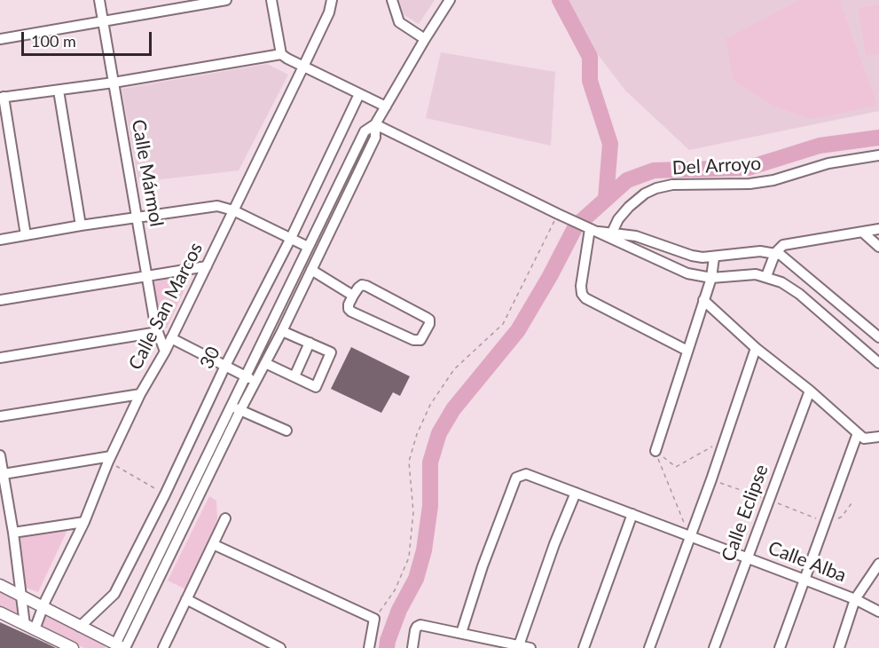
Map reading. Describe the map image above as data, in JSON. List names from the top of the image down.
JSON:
{
  "streets": {
    "street": [
      "Del Arroyo",
      "Calle Mármol",
      "Calle San Marcos",
      "30",
      "Calle Eclipse",
      "Calle Alba"
    ]
  },
  "crossings": [
    ["Calle Mármol", "Calle San Marcos"],
    ["Calle Eclipse", "Calle Alba"]
  ],
  "scale_bar": "100 m"
}
